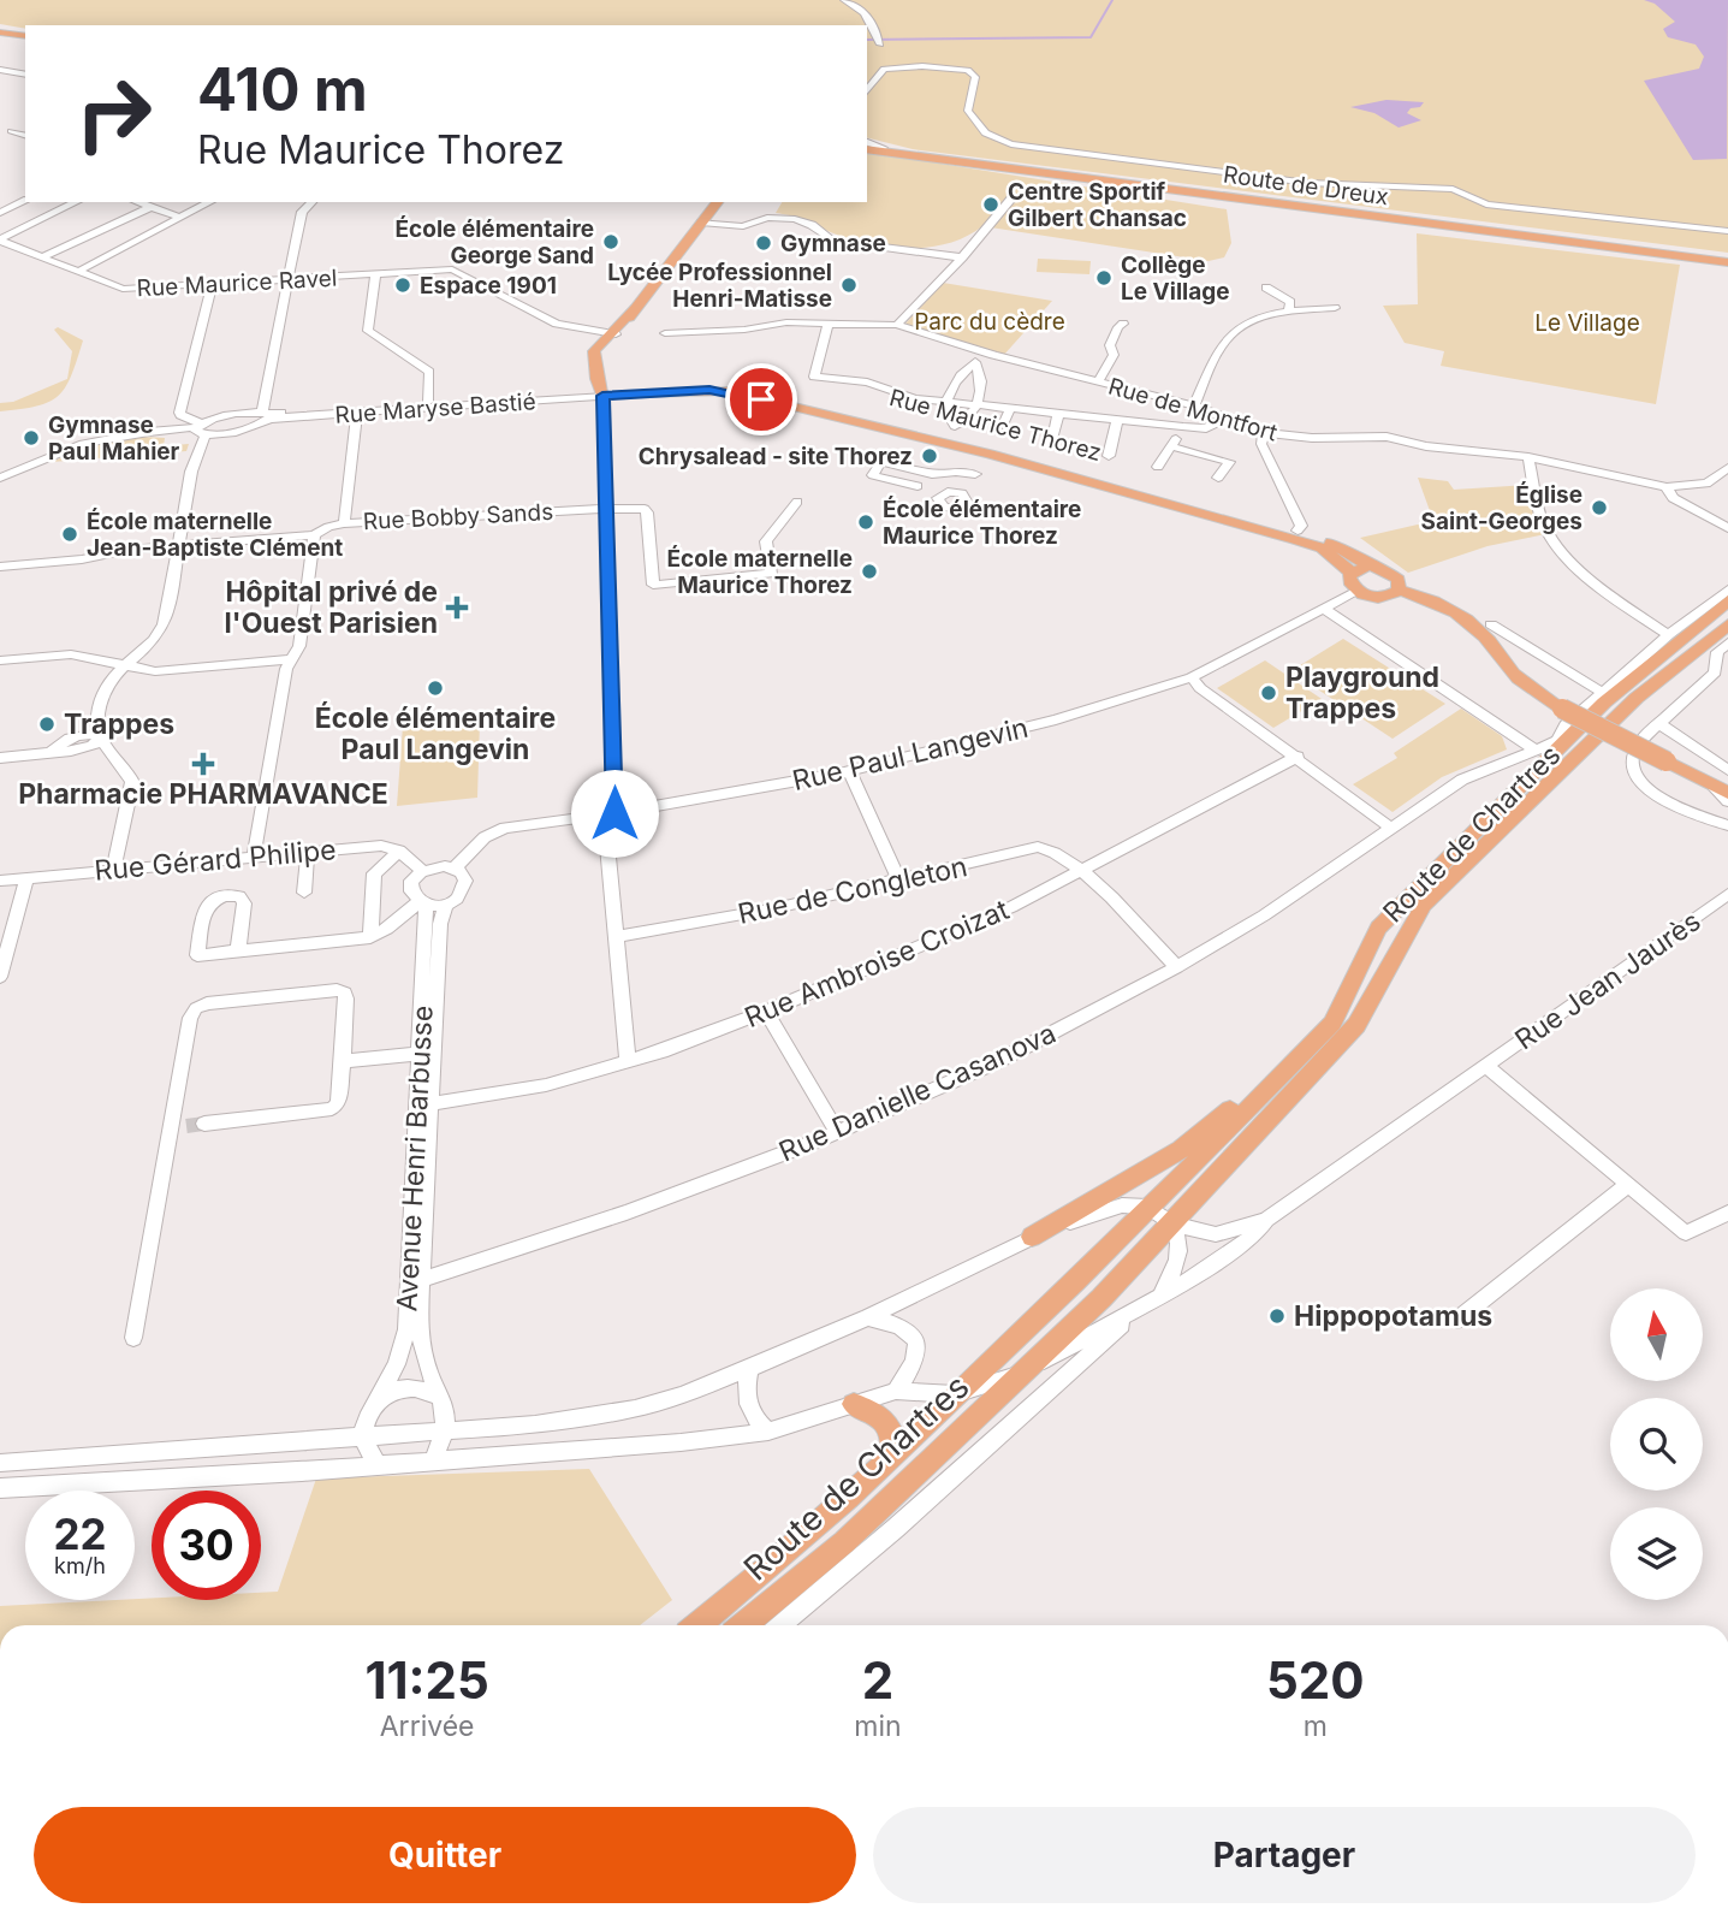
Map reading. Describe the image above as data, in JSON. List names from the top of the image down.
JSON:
{
  "streets": {
    "main road": ["Route de Dreux", "Rue Maurice Thorez", "Route de Chartres"],
    "street": [
      "Rue Maurice Ravel",
      "Rue Maryse Bastié",
      "Rue de Montfort",
      "Rue Bobby Sands",
      "Rue Paul Langevin",
      "Rue Gérard Philipe",
      "Rue de Congleton",
      "Rue Ambroise Croizat",
      "Rue Jean Jaurès",
      "Rue Danielle Casanova",
      "Avenue Henri Barbusse"
    ]
  },
  "crossings": [
    ["Rue Maryse Bastié", "Rue Maurice Thorez"],
    ["Rue Paul Langevin", "Avenue Henri Barbusse"],
    ["Rue de Congleton", "Rue Ambroise Croizat"],
    ["Rue de Congleton", "Rue Danielle Casanova"],
    ["Rue Ambroise Croizat", "Avenue Henri Barbusse"],
    ["Rue Danielle Casanova", "Avenue Henri Barbusse"]
  ],
  "parks": ["Parc du cèdre", "Le Village"],
  "places": {
    "other": [
      "Centre Sportif Gilbert Chansac",
      "École élémentaire George Sand",
      "Gymnase",
      "Collège Le Village",
      "Espace 1901",
      "Lycée Professionnel Henri-Matisse",
      "Gymnase Paul Mahier",
      "Chrysalead - site Thorez",
      "Église Saint-Georges",
      "École élémentaire Maurice Thorez",
      "École maternelle Jean-Baptiste Clément",
      "École maternelle Maurice Thorez",
      "École élémentaire Paul Langevin",
      "Playground Trappes",
      "Trappes",
      "Hippopotamus"
    ],
    "health": ["Hôpital privé de l'Ouest Parisien", "Pharmacie PHARMAVANCE"]
  },
  "north": "top",
  "page": {
    "turn": ["410 m", "Rue Maurice Thorez"],
    "speed": "22 km/h",
    "limit": "30",
    "eta": [
      "11:25",
      "Arrivée",
      "2",
      "min",
      "520",
      "m"
    ],
    "buttons": ["Quitter", "Partager"]
  }
}
